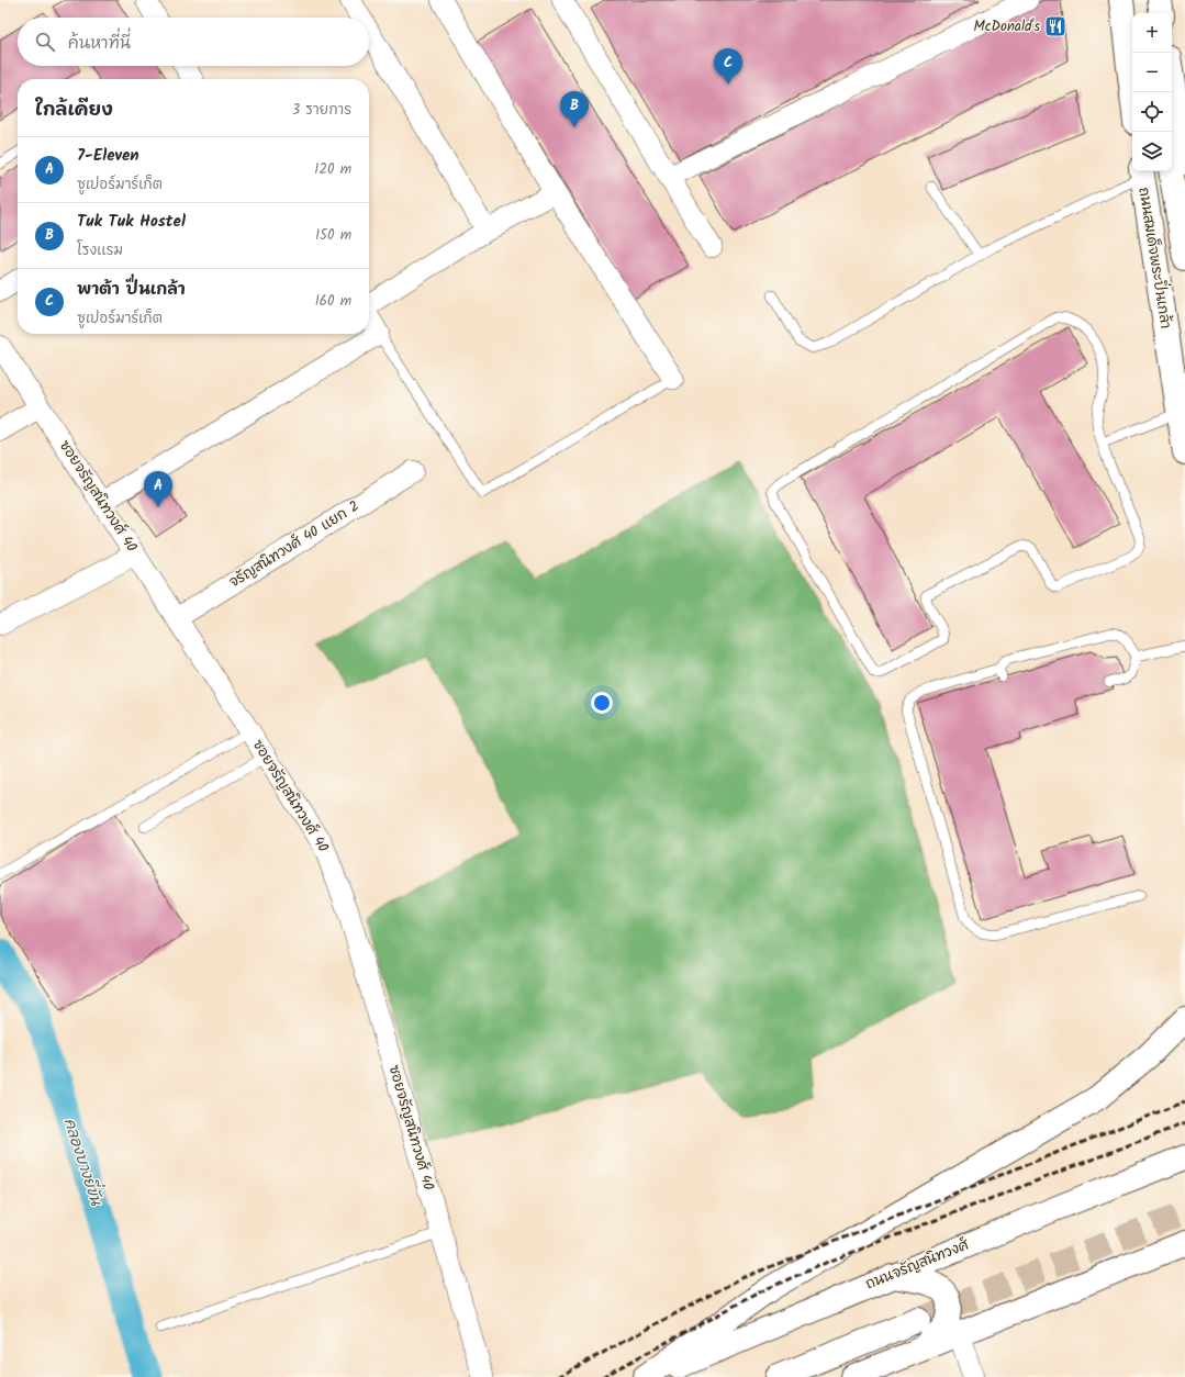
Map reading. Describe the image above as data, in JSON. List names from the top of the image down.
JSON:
{
  "streets": {
    "main road": ["ถนนสมเด็จพระปิ่นเกล้า", "ถนนจรัญสนิทวงศ์"],
    "street": ["ซอยจรัญสนิทวงศ์ 40", "จรัญสนิทวงศ์ 40 แยก 2"]
  },
  "crossings": [
    ["ซอยจรัญสนิทวงศ์ 40", "จรัญสนิทวงศ์ 40 แยก 2"]
  ],
  "water": ["คลองบางยี่ขัน"],
  "places": {
    "restaurant": ["McDonald's"]
  },
  "page": {
    "map_buttons": ["+", "−"],
    "search": "ค้นหาที่นี่",
    "pins": ["C", "B", "A"],
    "heading": ["ใกล้เคียง", "3 รายการ"],
    "list": [
      {
        "mark": "A",
        "name": "7-Eleven",
        "note": "ซูเปอร์มาร์เก็ต",
        "value": "120 m"
      },
      {
        "mark": "B",
        "name": "Tuk Tuk Hostel",
        "note": "โรงแรม",
        "value": "150 m"
      },
      {
        "mark": "C",
        "name": "พาต้า ปื่นเกล้า",
        "note": "ซูเปอร์มาร์เก็ต",
        "value": "160 m"
      }
    ]
  }
}
